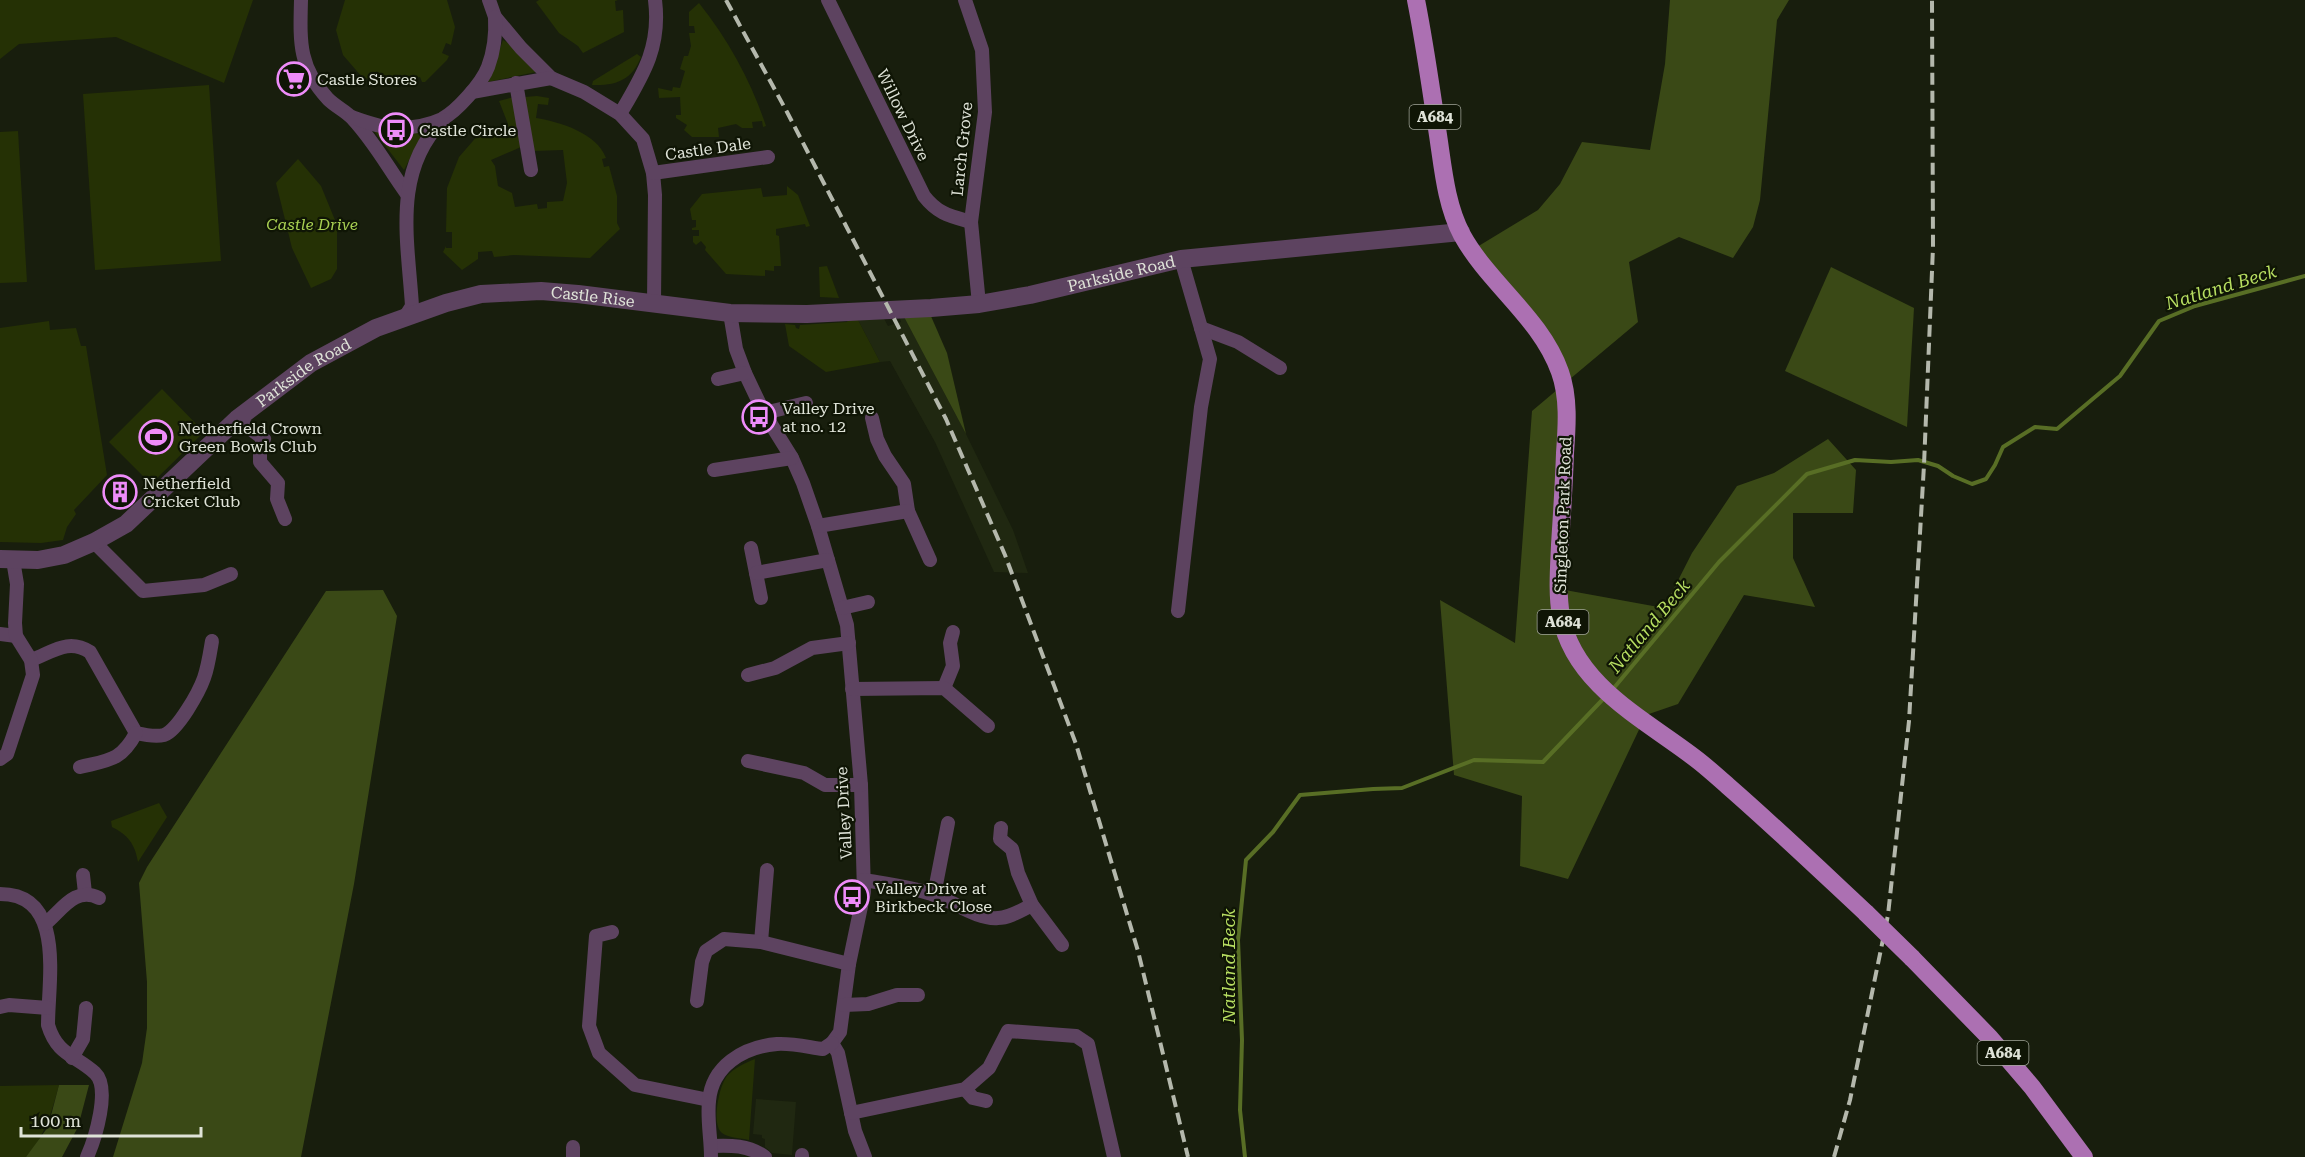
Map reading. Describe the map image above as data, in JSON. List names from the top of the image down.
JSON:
{
  "streets": {
    "highway": ["A684", "Singleton Park Road"],
    "street": [
      "Willow Drive",
      "Castle Dale",
      "Larch Grove",
      "Parkside Road",
      "Castle Rise",
      "Valley Drive"
    ]
  },
  "crossings": [
    ["Willow Drive", "Larch Grove"],
    ["A684", "Parkside Road"],
    ["A684", "Singleton Park Road"],
    ["Larch Grove", "Parkside Road"],
    ["Parkside Road", "Castle Rise"],
    ["Parkside Road", "Singleton Park Road"],
    ["Castle Rise", "Valley Drive"]
  ],
  "water": ["Natland Beck"],
  "parks": ["Castle Drive"],
  "places": {
    "supermarket": ["Castle Stores"],
    "bus stop": ["Castle Circle", "Valley Drive at no. 12", "Valley Drive at Birkbeck Close"],
    "sports": ["Netherfield Crown Green Bowls Club"],
    "building": ["Netherfield Cricket Club"]
  },
  "scale_bar": "100 m"
}
